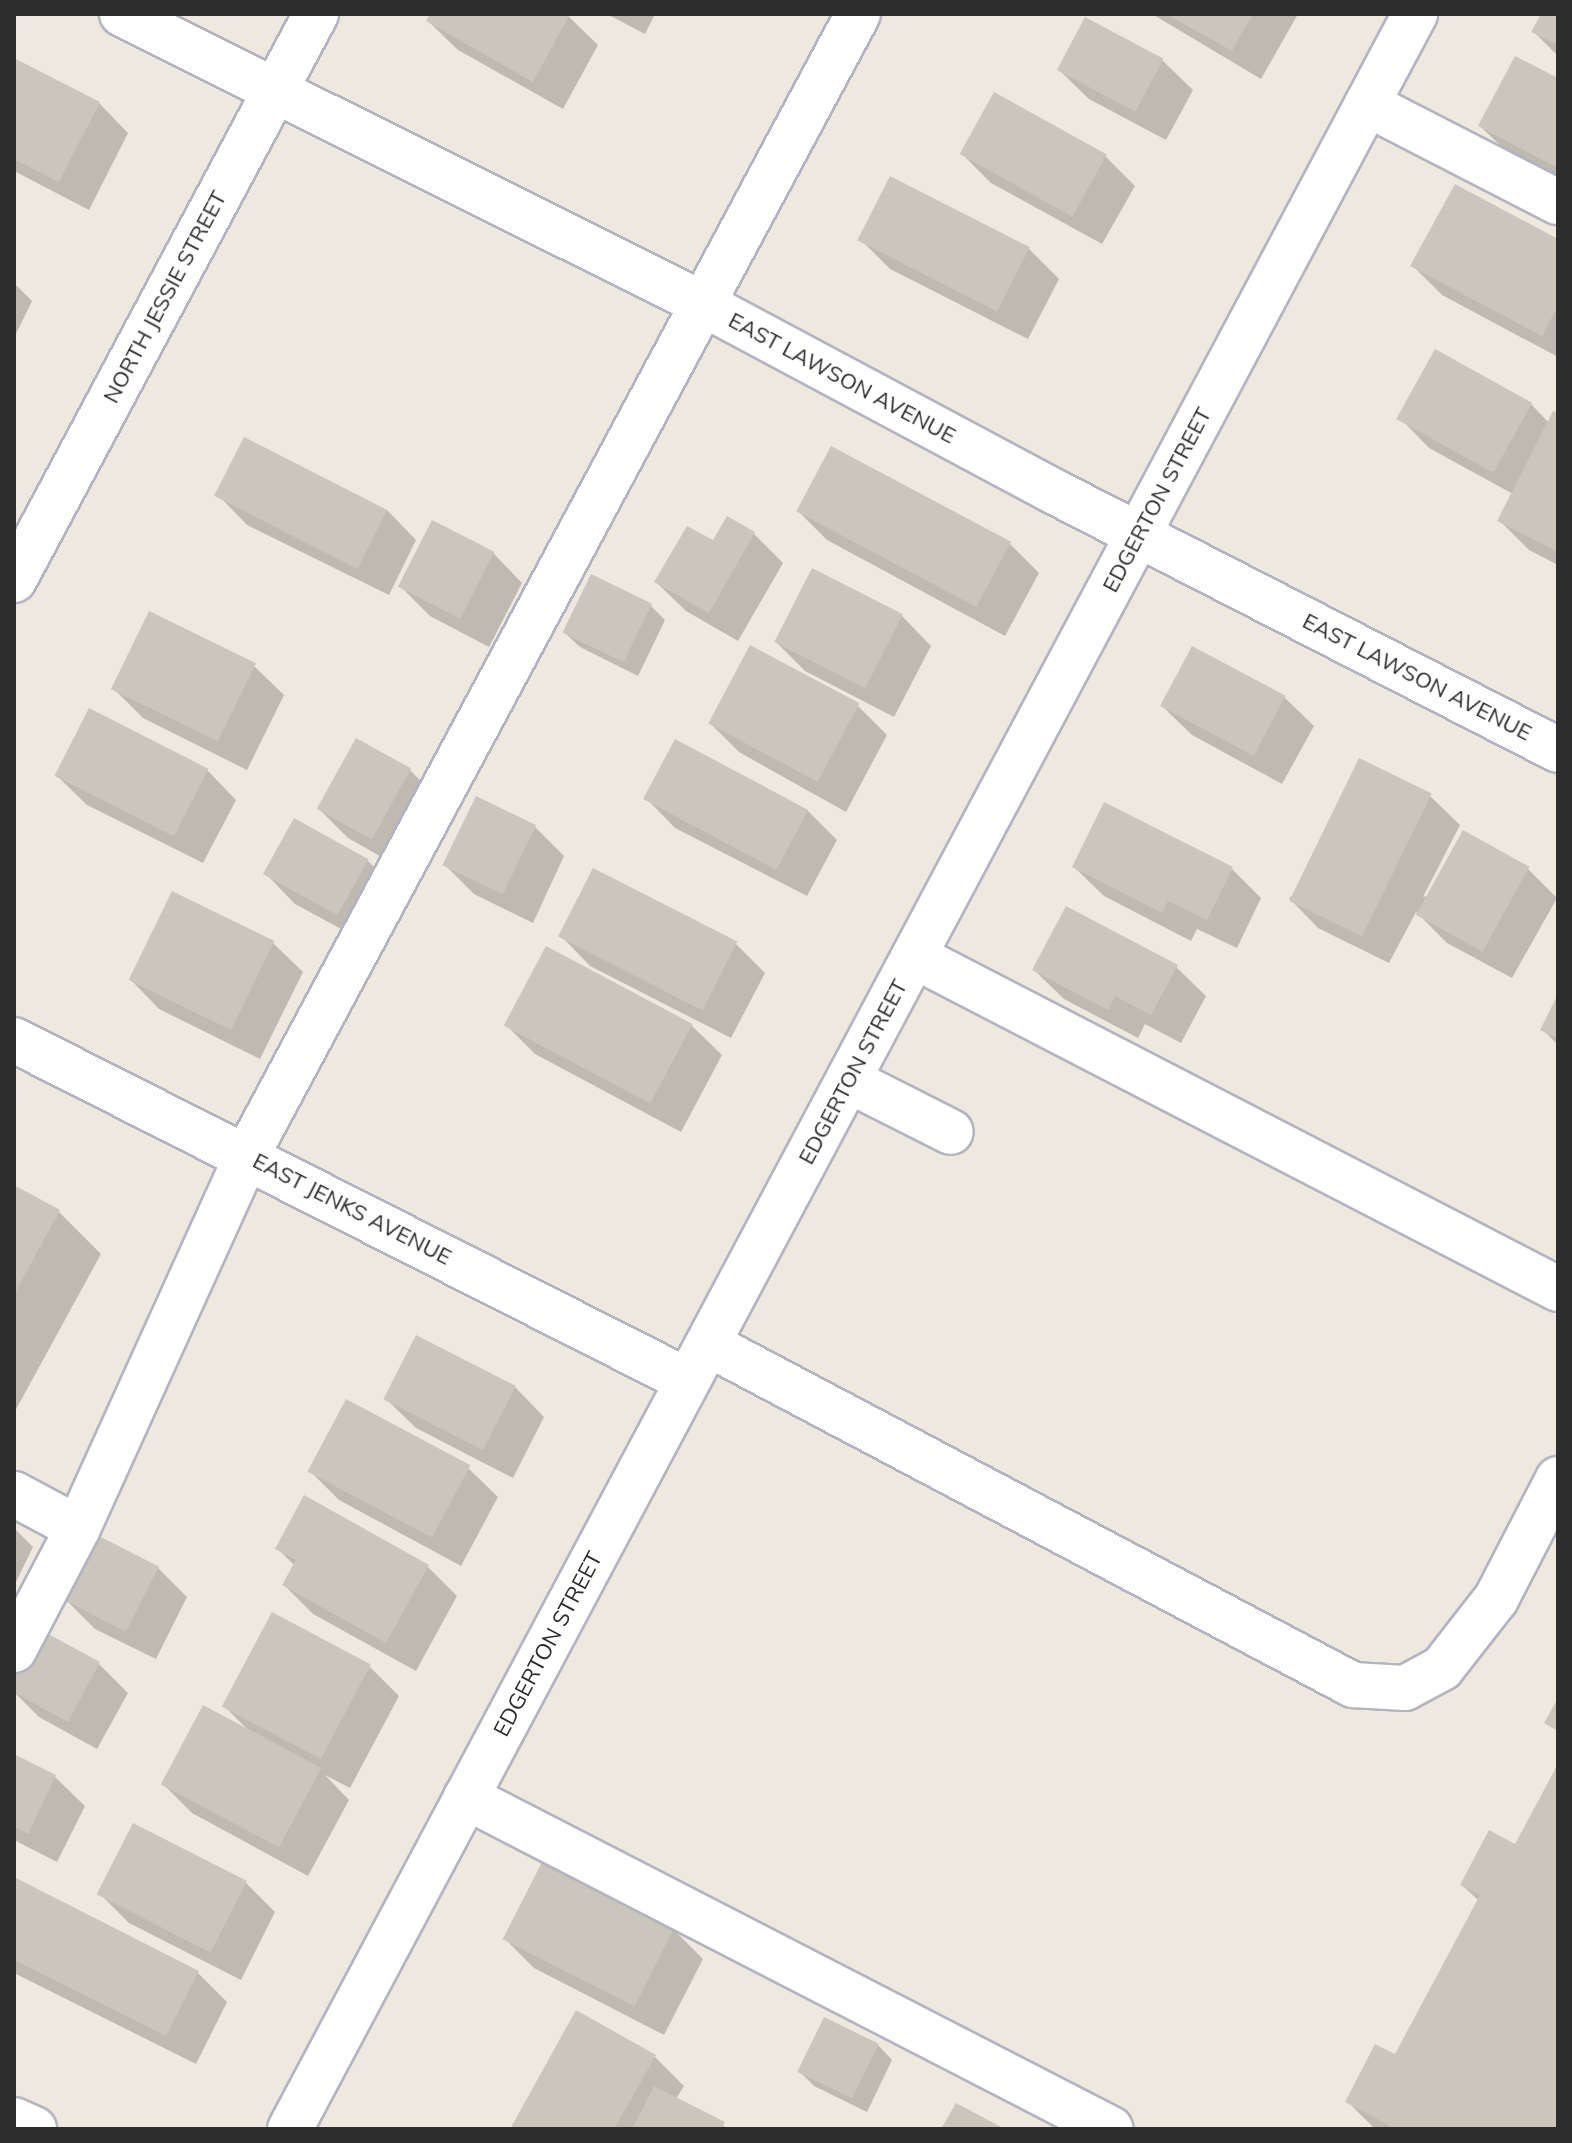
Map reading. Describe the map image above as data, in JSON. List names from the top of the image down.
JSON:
{
  "streets": {
    "street": [
      "NORTH JESSIE STREET",
      "EAST LAWSON AVENUE",
      "EDGERTON STREET",
      "EAST JENKS AVENUE"
    ]
  },
  "crossings": [
    ["NORTH JESSIE STREET", "EAST LAWSON AVENUE"],
    ["EAST LAWSON AVENUE", "EDGERTON STREET"],
    ["EDGERTON STREET", "EAST JENKS AVENUE"]
  ]
}
